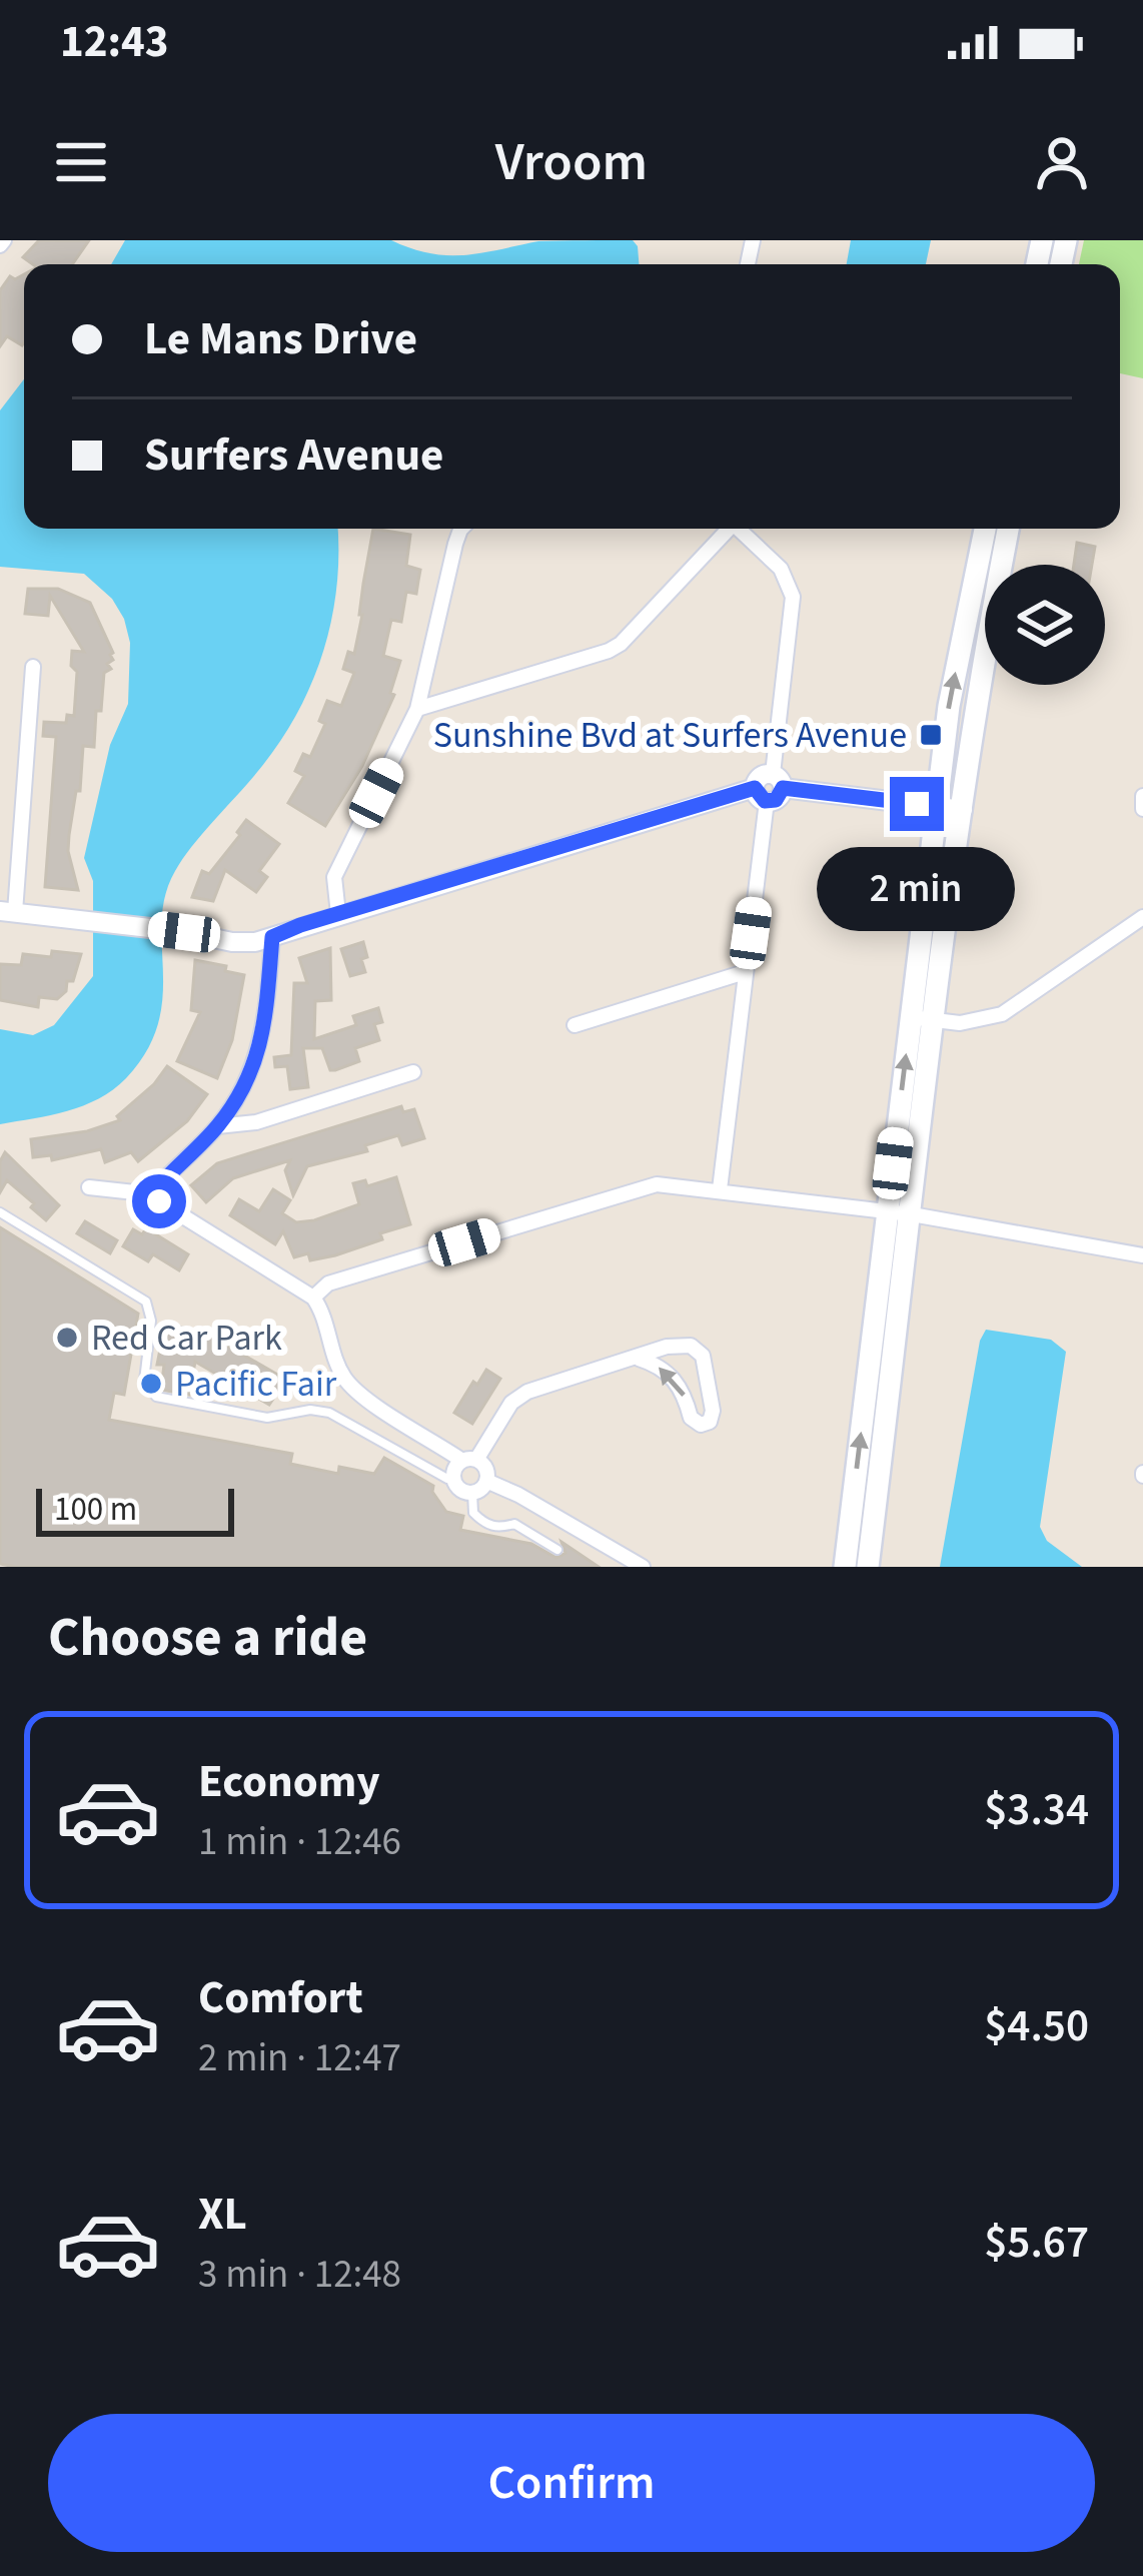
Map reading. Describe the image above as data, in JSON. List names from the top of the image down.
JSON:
{
  "places": {
    "transit": ["Sunshine Bvd at Surfers Avenue"],
    "other": ["Red Car Park", "Pacific Fair"]
  },
  "scale_bar": "100 m",
  "page": {
    "status": "12:43",
    "header": "Vroom",
    "banner": ["Le Mans Drive", "Surfers Avenue"],
    "bubble": "2 min",
    "scale": "100 m",
    "heading": "Choose a ride",
    "list": [
      {
        "name": "Economy",
        "note": "1 min · 12:46",
        "value": "$3.34"
      },
      {
        "name": "Comfort",
        "note": "2 min · 12:47",
        "value": "$4.50"
      },
      {
        "name": "XL",
        "note": "3 min · 12:48",
        "value": "$5.67"
      }
    ],
    "buttons": "Confirm"
  }
}
